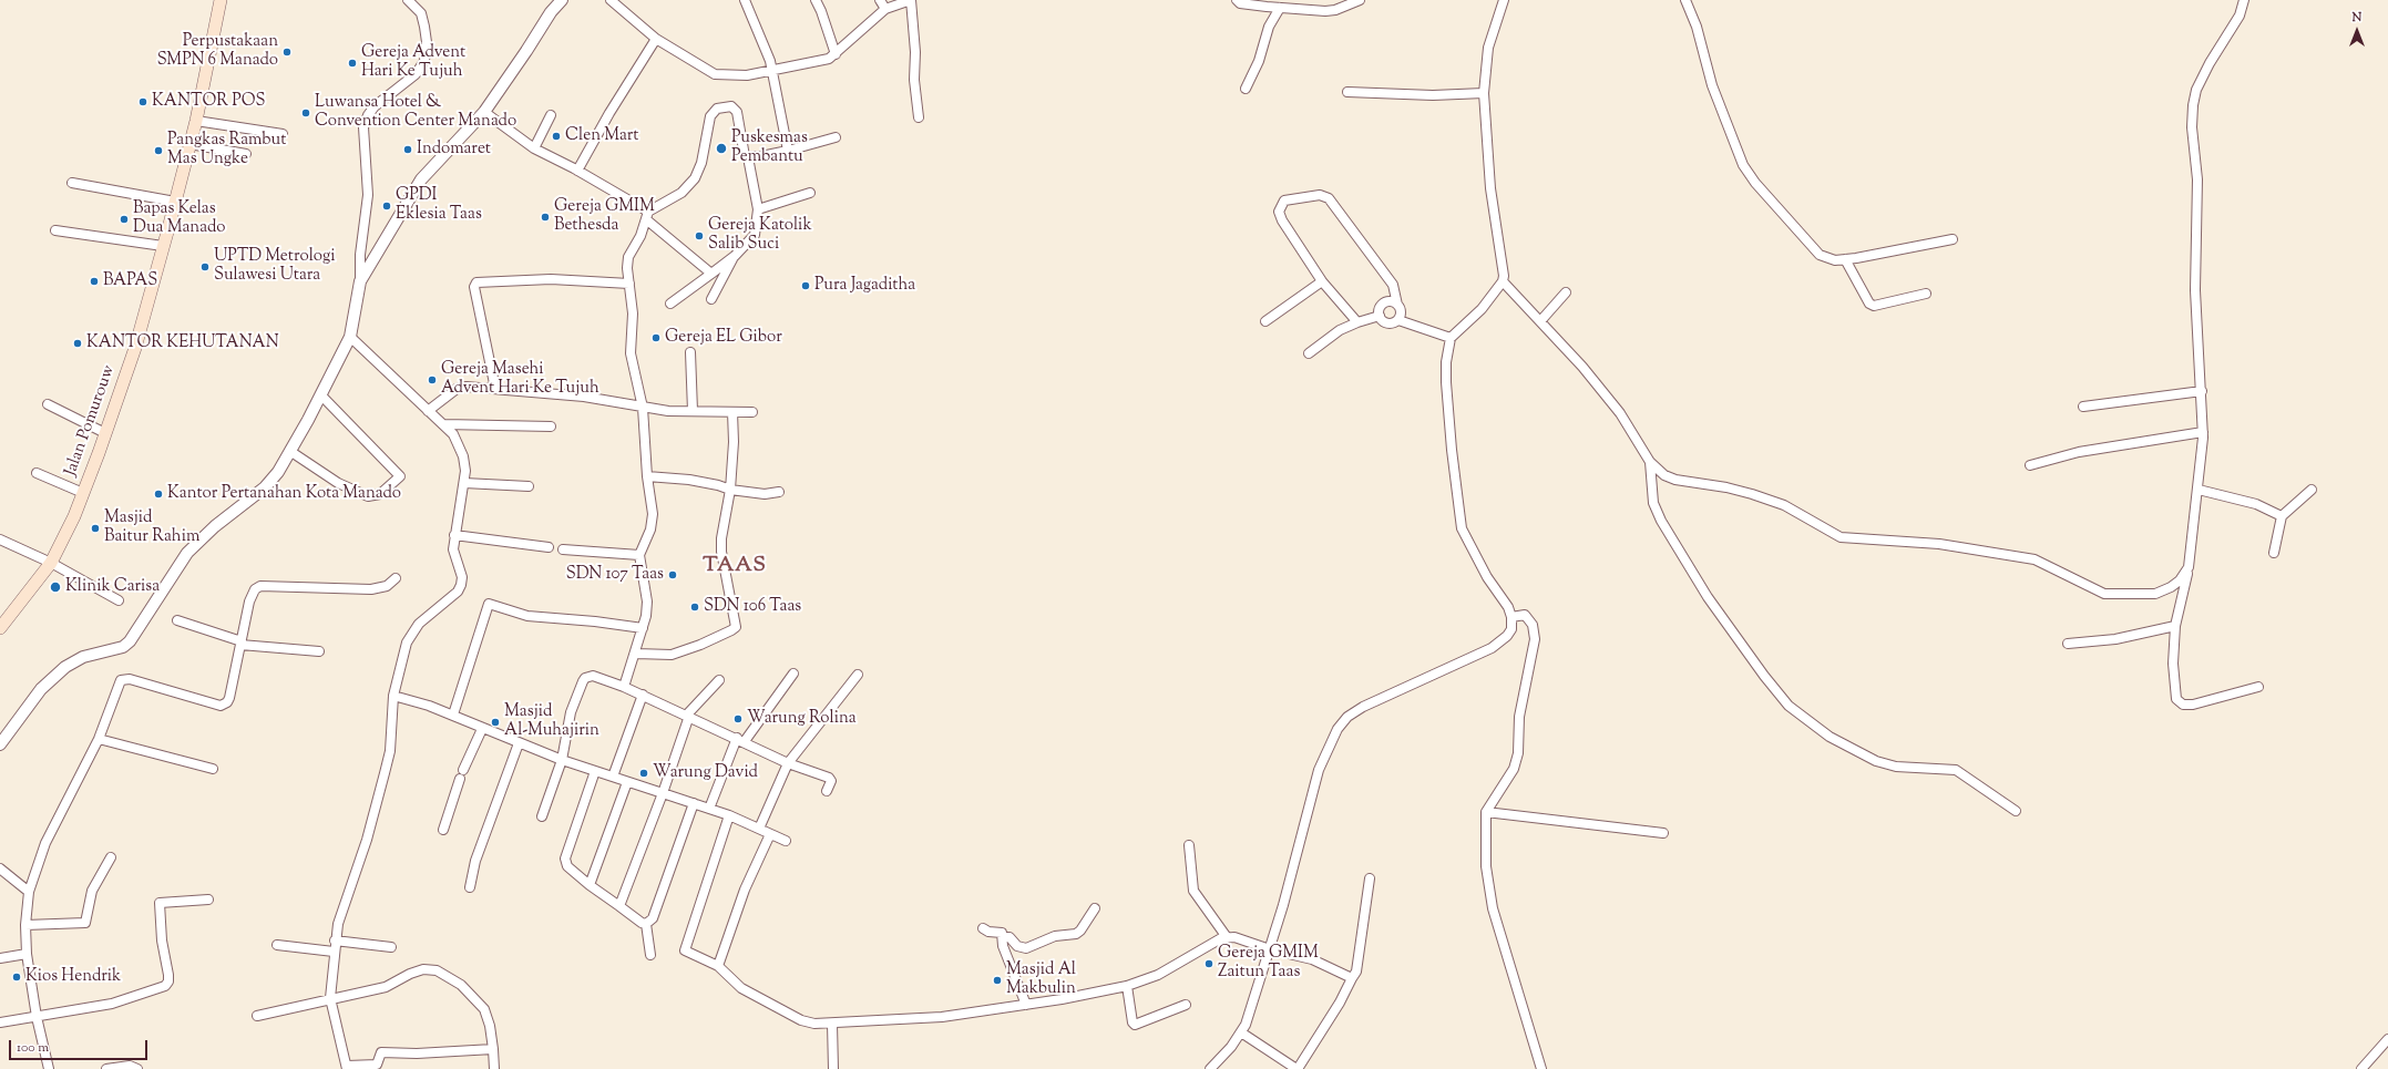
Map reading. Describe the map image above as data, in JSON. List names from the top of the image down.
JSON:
{
  "streets": {
    "main road": ["Jalan Pomurouw"]
  },
  "districts": ["TAAS"],
  "places": [
    "Perpustakaan SMPN 6 Manado",
    "Gereja Advent Hari Ke Tujuh",
    "KANTOR POS",
    "Luwansa Hotel & Convention Center Manado",
    "Clen Mart",
    "Puskesmas Pembantu",
    "Indomaret",
    "Pangkas Rambut Mas Ungke",
    "GPDI Eklesia Taas",
    "Gereja GMIM Bethesda",
    "Bapas Kelas Dua Manado",
    "Gereja Katolik Salib Suci",
    "UPTD Metrologi Sulawesi Utara",
    "BAPAS",
    "Pura Jagaditha",
    "Gereja EL Gibor",
    "KANTOR KEHUTANAN",
    "Gereja Masehi Advent Hari Ke Tujuh",
    "Kantor Pertanahan Kota Manado",
    "Masjid Baitur Rahim",
    "SDN 107 Taas",
    "Klinik Carisa",
    "SDN 106 Taas",
    "Warung Rolina",
    "Masjid Al-Muhajirin",
    "Warung David",
    "Gereja GMIM Zaitun Taas",
    "Kios Hendrik",
    "Masjid Al Makbulin"
  ],
  "scale_bar": "100 m",
  "north": "top"
}
